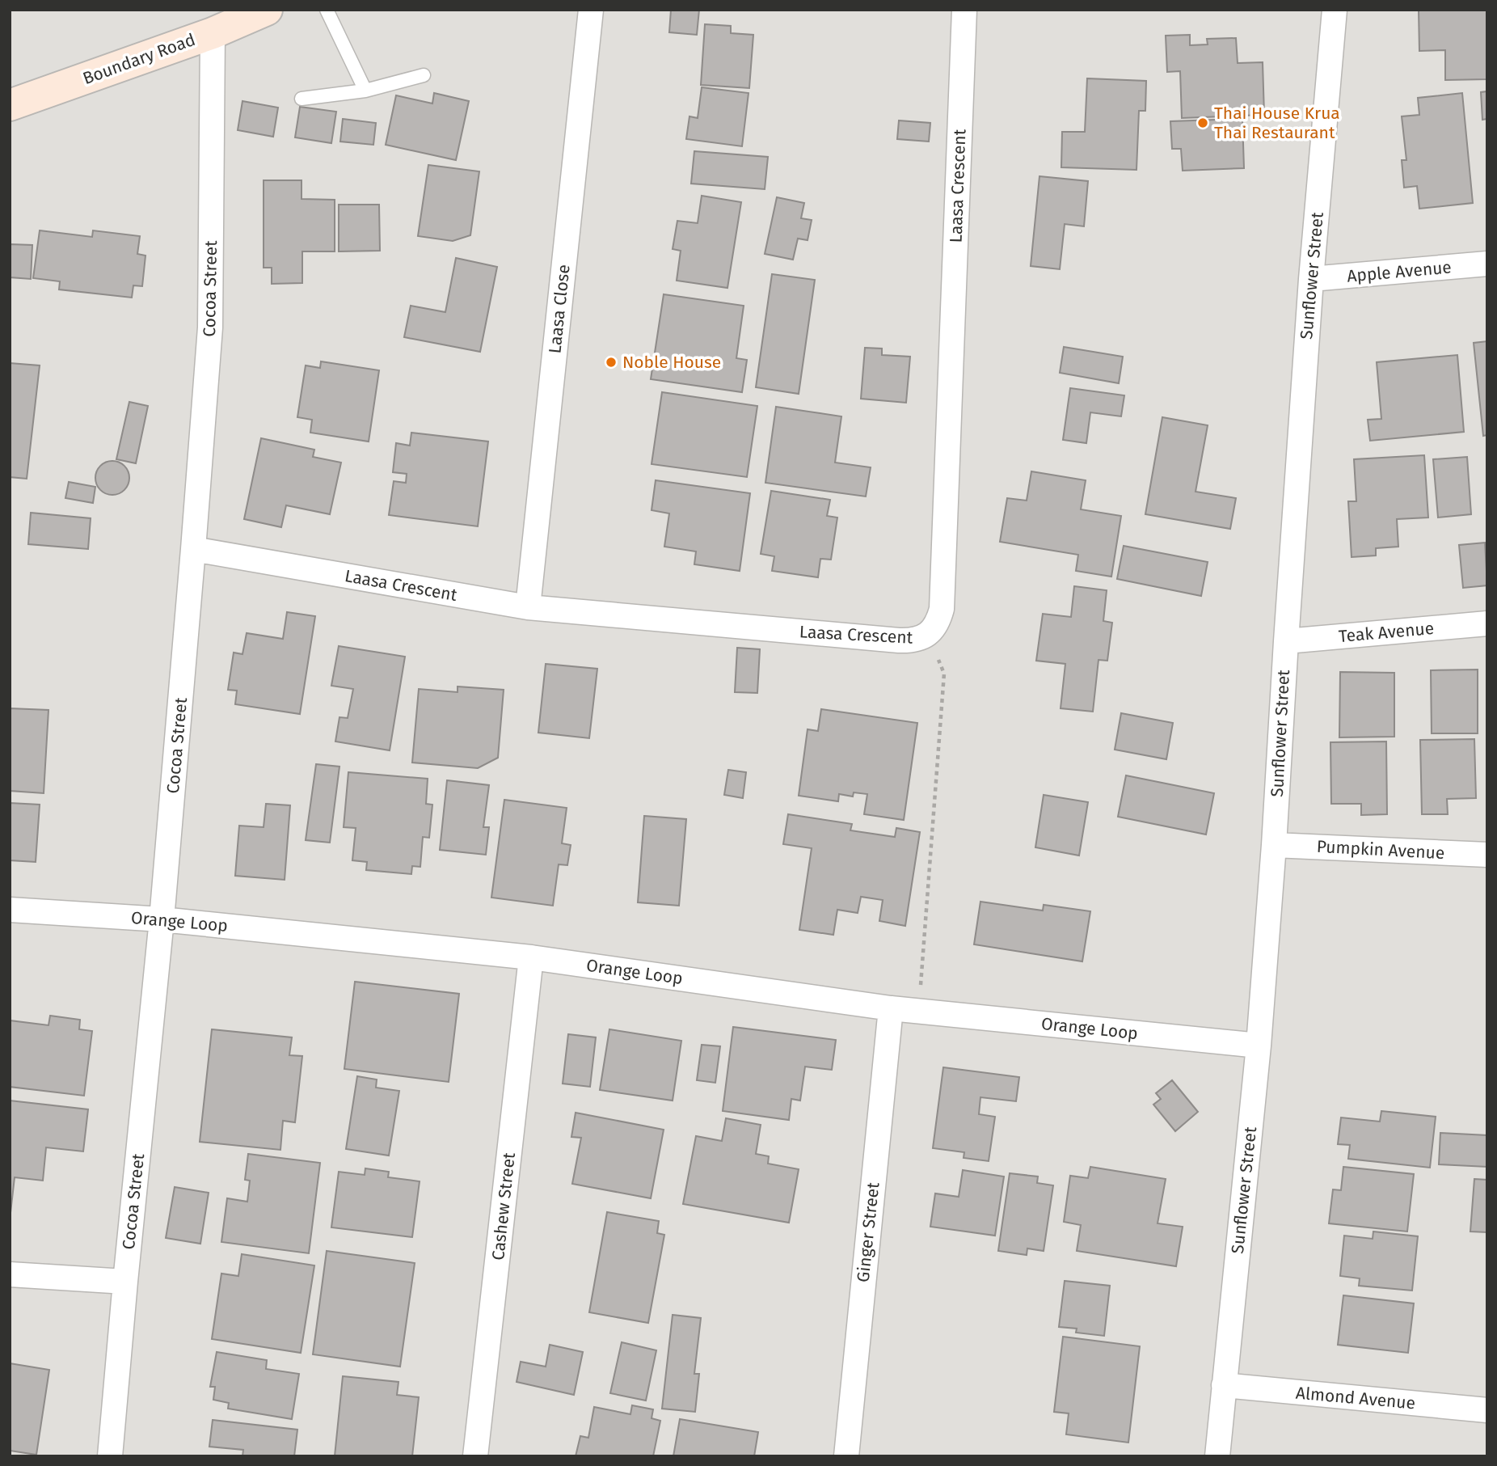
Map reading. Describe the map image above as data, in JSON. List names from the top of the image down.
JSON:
{
  "streets": {
    "main road": ["Boundary Road"],
    "street": [
      "Laasa Crescent",
      "Apple Avenue",
      "Sunflower Street",
      "Cocoa Street",
      "Laasa Close",
      "Teak Avenue",
      "Pumpkin Avenue",
      "Orange Loop",
      "Cashew Street",
      "Ginger Street",
      "Almond Avenue"
    ]
  },
  "crossings": [
    ["Boundary Road", "Cocoa Street"],
    ["Laasa Crescent", "Cocoa Street"],
    ["Laasa Crescent", "Laasa Close"],
    ["Apple Avenue", "Sunflower Street"],
    ["Sunflower Street", "Teak Avenue"],
    ["Sunflower Street", "Pumpkin Avenue"],
    ["Sunflower Street", "Orange Loop"],
    ["Sunflower Street", "Almond Avenue"],
    ["Cocoa Street", "Orange Loop"],
    ["Orange Loop", "Cashew Street"],
    ["Orange Loop", "Ginger Street"]
  ],
  "places": ["Thai House Krua Thai Restaurant", "Noble House"]
}
